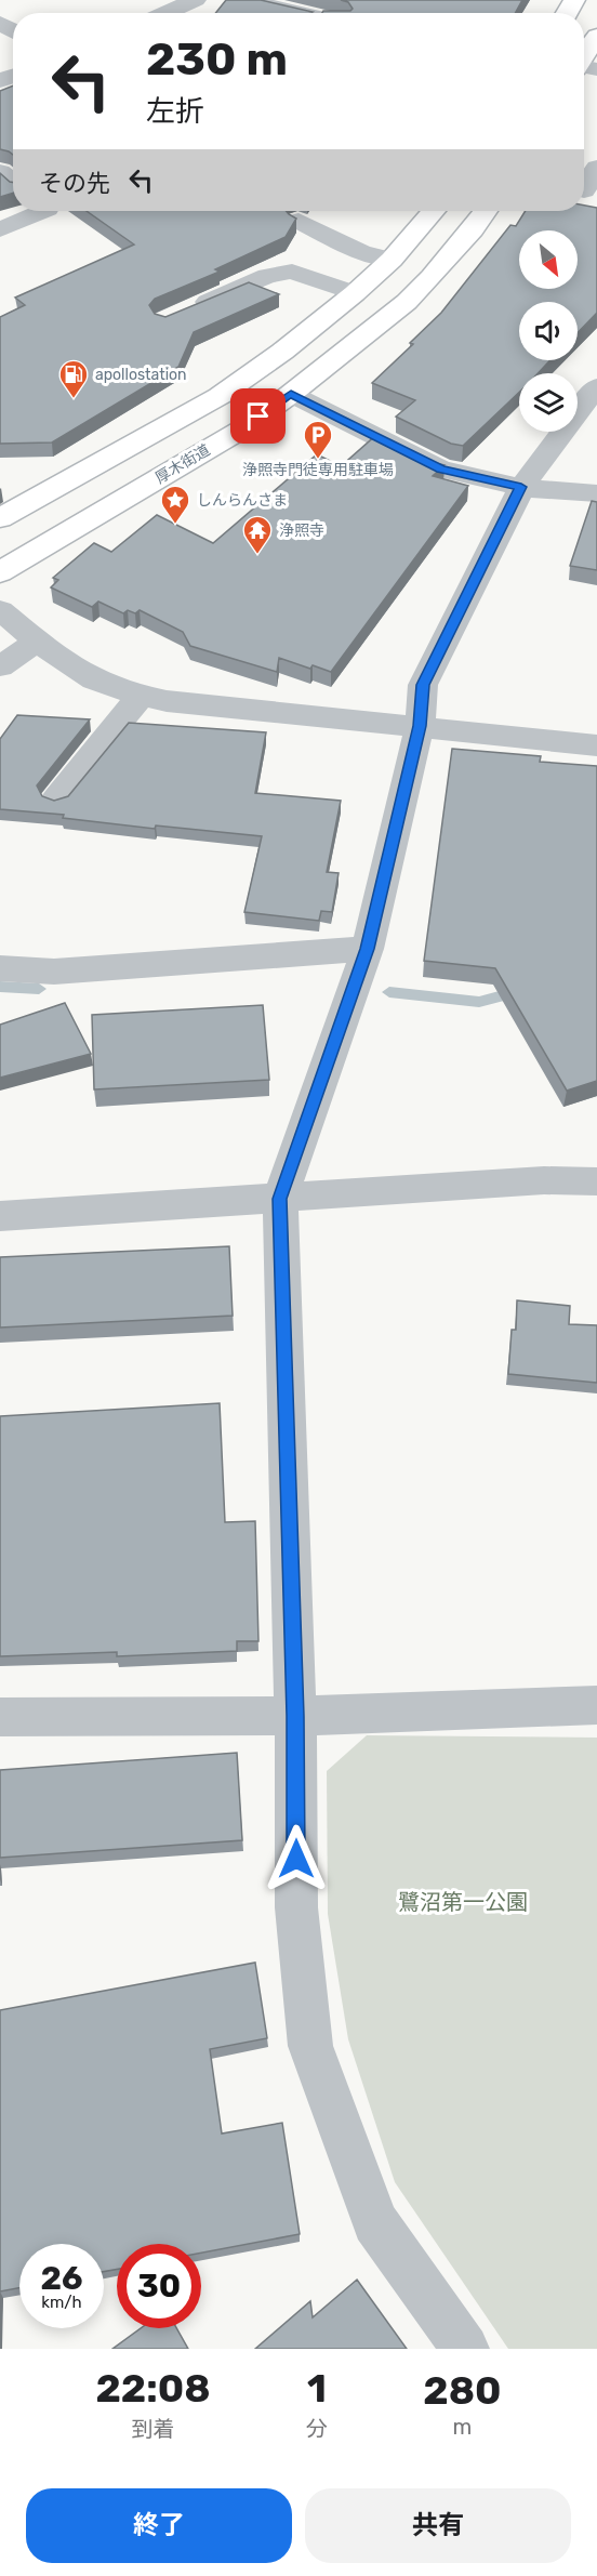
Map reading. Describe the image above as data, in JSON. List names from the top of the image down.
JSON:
{
  "streets": {
    "highway": ["厚木街道"]
  },
  "parks": ["鷺沼第一公園"],
  "places": {
    "fuel station": ["apollostation"],
    "parking": ["浄照寺門徒専用駐車場"],
    "place": ["しんらんさま"],
    "temple": ["浄照寺"]
  },
  "north": "bottom right",
  "page": {
    "turn": ["230 m", "左折"],
    "then": "その先",
    "speed": "26 km/h",
    "limit": "30",
    "eta": [
      "22:08",
      "到着",
      "1",
      "分",
      "280",
      "m"
    ],
    "buttons": ["終了", "共有"]
  }
}
